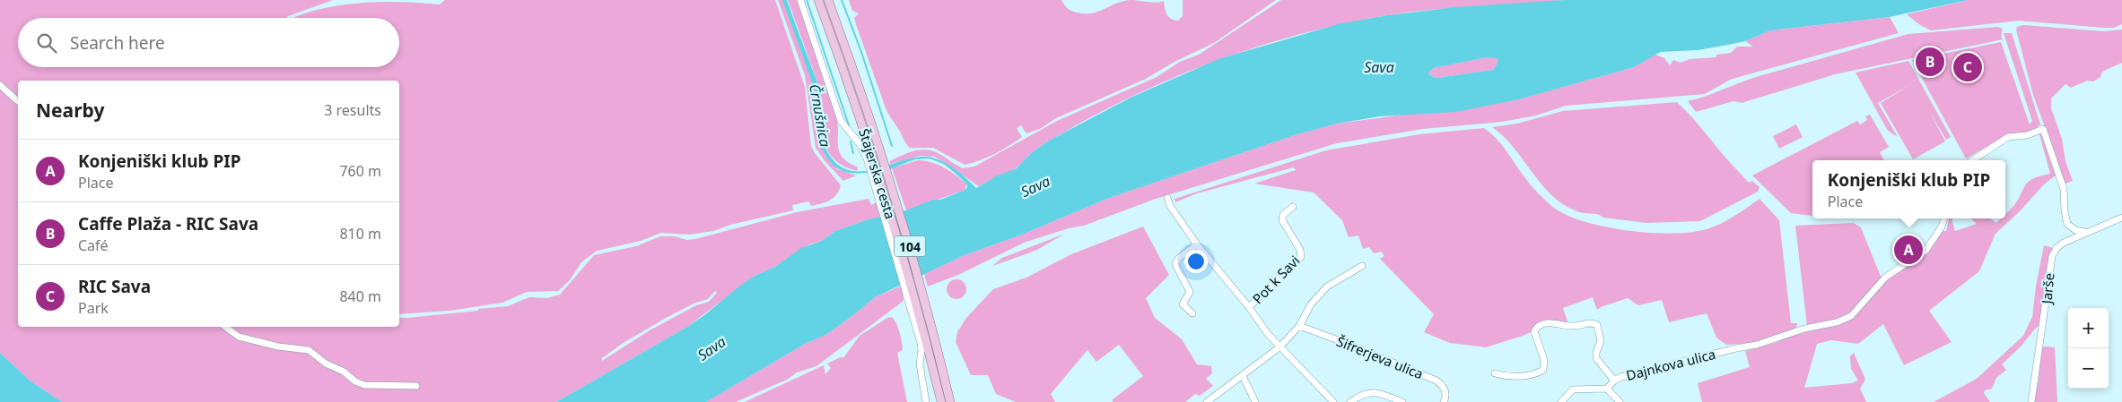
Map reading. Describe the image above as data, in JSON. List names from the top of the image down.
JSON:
{
  "streets": {
    "main road": ["Štajerska cesta", "104"],
    "street": [
      "Pot k Savi",
      "Jarše",
      "Šifrerjeva ulica",
      "Dajnkova ulica"
    ]
  },
  "water": ["Sava", "Črnušnica"],
  "page": {
    "search": "Search here",
    "pins": ["B", "C", "A"],
    "heading": ["Nearby", "3 results"],
    "list": [
      {
        "mark": "A",
        "name": "Konjeniški klub PIP",
        "note": "Place",
        "value": "760 m"
      },
      {
        "mark": "B",
        "name": "Caffe Plaža - RIC Sava",
        "note": "Café",
        "value": "810 m"
      },
      {
        "mark": "C",
        "name": "RIC Sava",
        "note": "Park",
        "value": "840 m"
      }
    ],
    "popup": ["Konjeniški klub PIP", "Place"],
    "map_buttons": ["+", "−"]
  }
}
